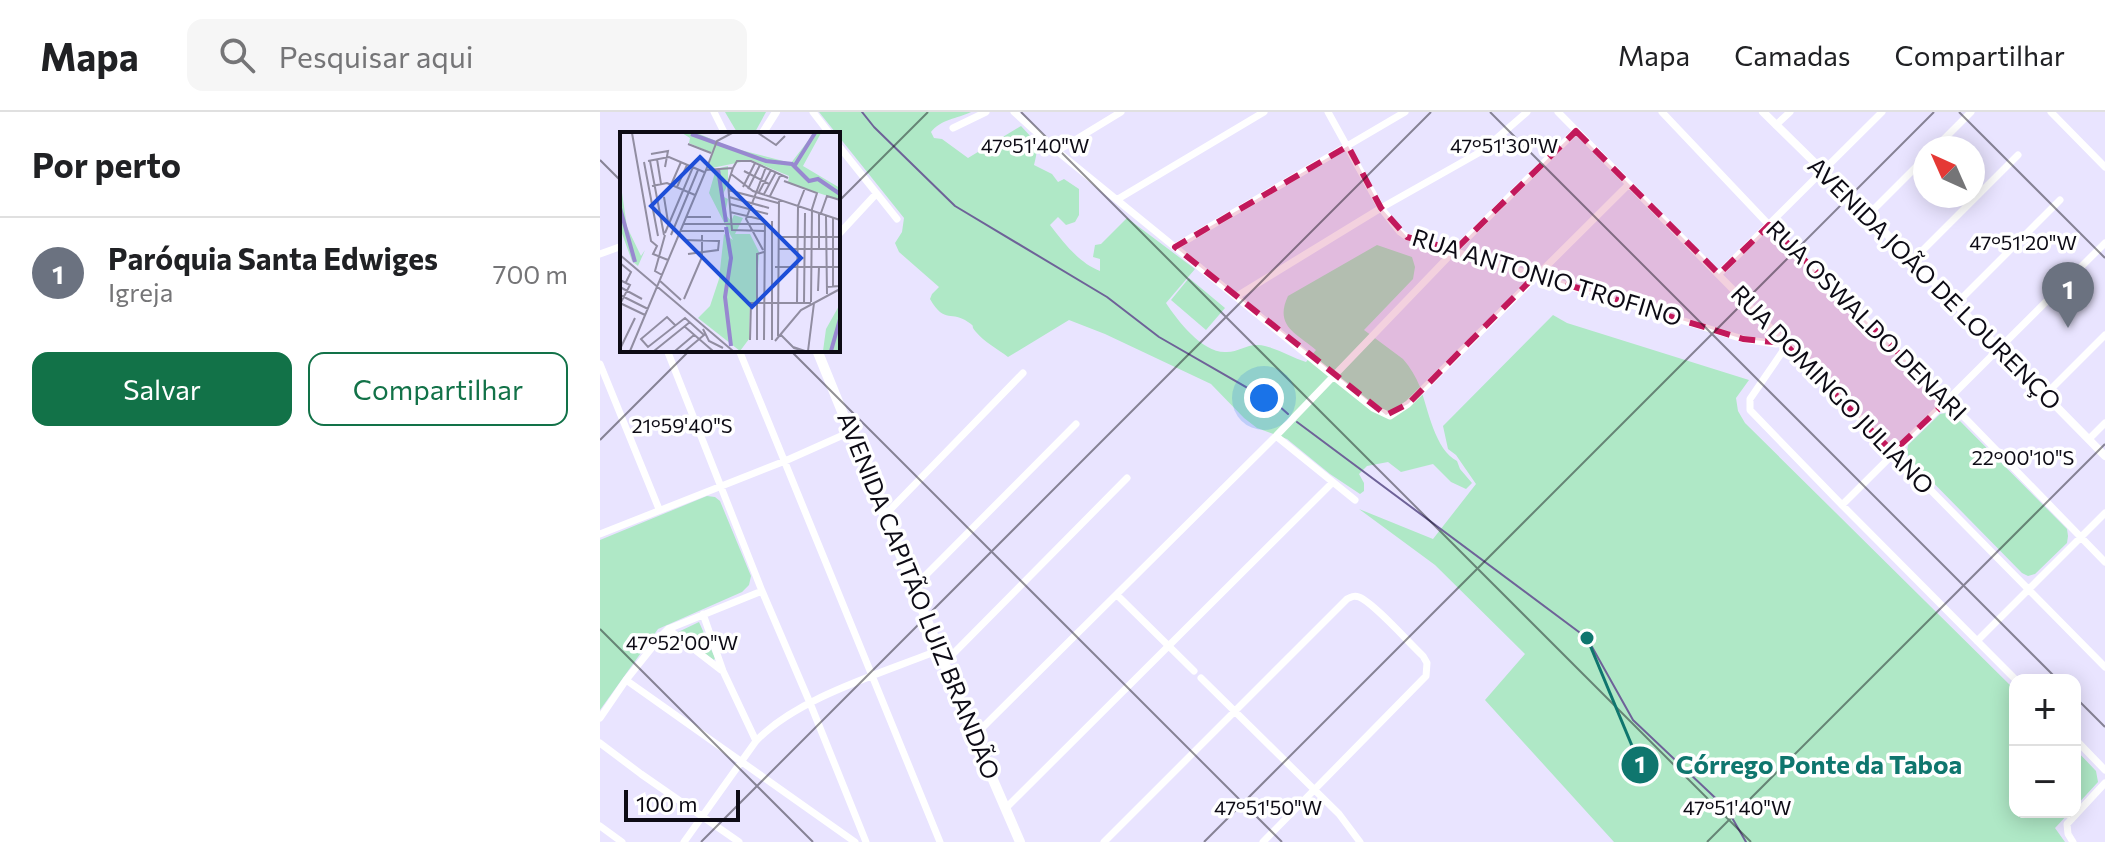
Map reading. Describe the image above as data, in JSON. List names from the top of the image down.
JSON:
{
  "streets": {
    "main road": ["AVENIDA CAPITÃO LUIZ BRANDÃO"],
    "street": [
      "RUA ANTONIO TROFINO",
      "AVENIDA JOÃO DE LOURENÇO",
      "RUA OSWALDO DENARI",
      "RUA DOMINGO JULIANO"
    ]
  },
  "crossings": [
    ["RUA ANTONIO TROFINO", "RUA DOMINGO JULIANO"]
  ],
  "places": ["Córrego Ponte da Taboa"],
  "scale_bar": "100 m",
  "north": "top left",
  "page": {
    "header": "Mapa",
    "search": "Pesquisar aqui",
    "nav": ["Mapa", "Camadas", "Compartilhar"],
    "heading": "Por perto",
    "list": [
      {
        "mark": "1",
        "name": "Paróquia Santa Edwiges",
        "note": "Igreja",
        "value": "700 m"
      }
    ],
    "pins": "1",
    "buttons": ["Salvar", "Compartilhar"],
    "map_buttons": ["+", "−"],
    "scale": "100 m"
  },
  "coordinates": [
    "47°51'40\"W",
    "47°51'30\"W",
    "47°51'20\"W",
    "21°59'40\"S",
    "22°00'10\"S",
    "47°52'00\"W",
    "47°51'50\"W"
  ]
}
